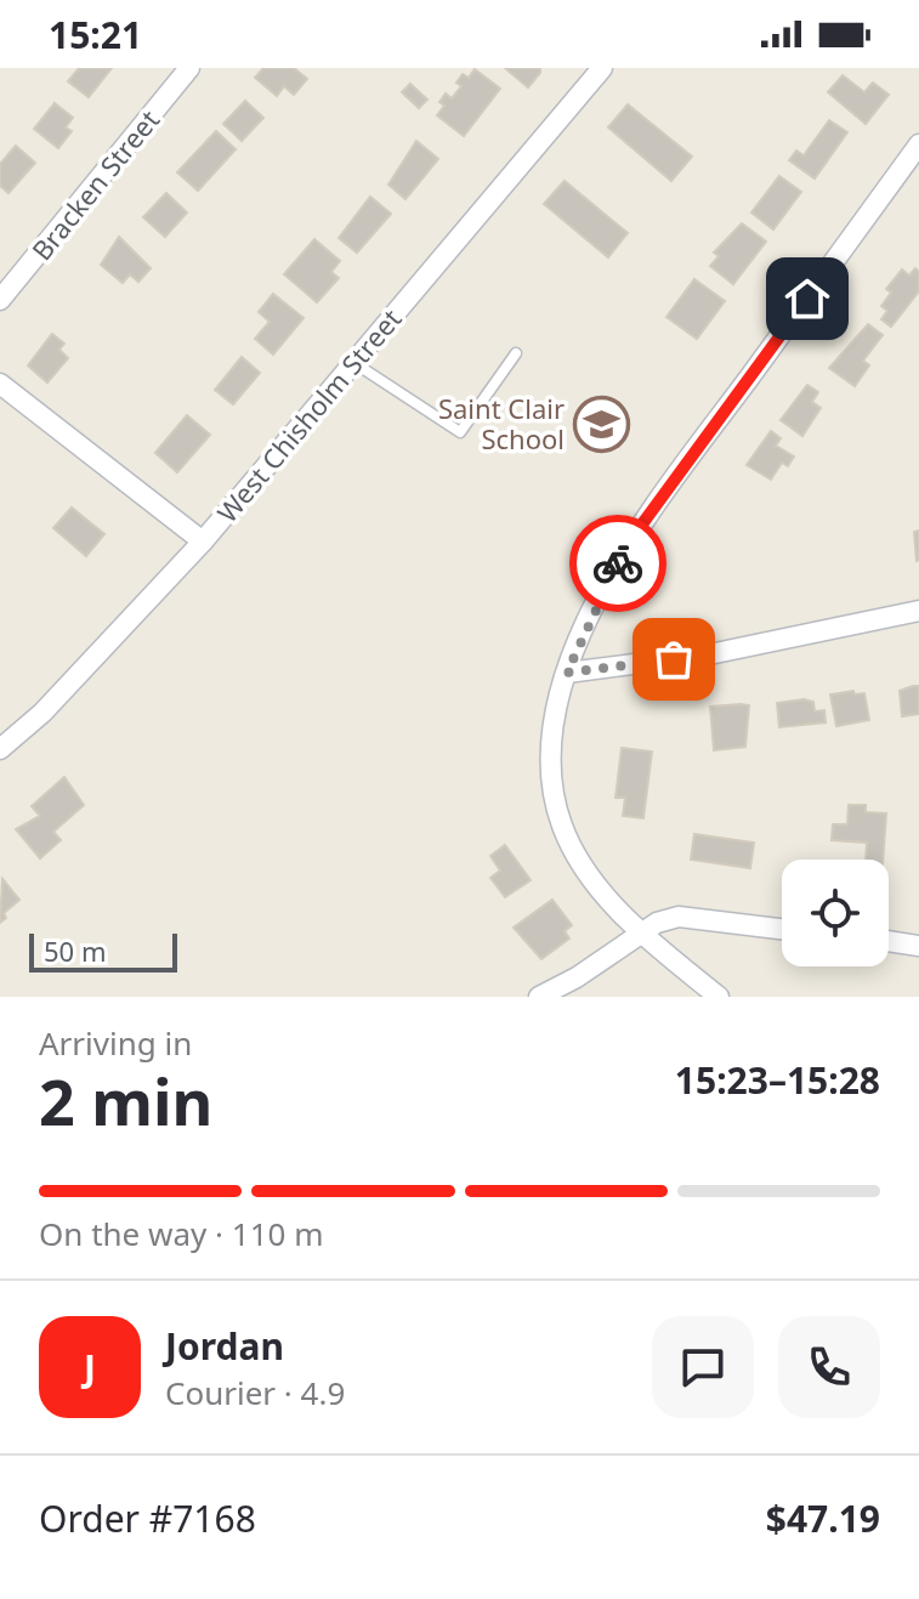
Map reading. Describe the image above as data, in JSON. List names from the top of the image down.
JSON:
{
  "streets": {
    "street": ["Bracken Street", "West Chisholm Street"]
  },
  "places": {
    "school or university": ["Saint Clair School"]
  },
  "scale_bar": "50 m",
  "page": {
    "status": "15:21",
    "scale": "50 m",
    "heading": ["2 min", "Arriving in", "15:23–15:28"],
    "panel": [
      "Jordan",
      "Courier · 4.9",
      "Order #7168",
      "$47.19"
    ],
    "bar": "On the way · 110 m",
    "round": "J"
  }
}
